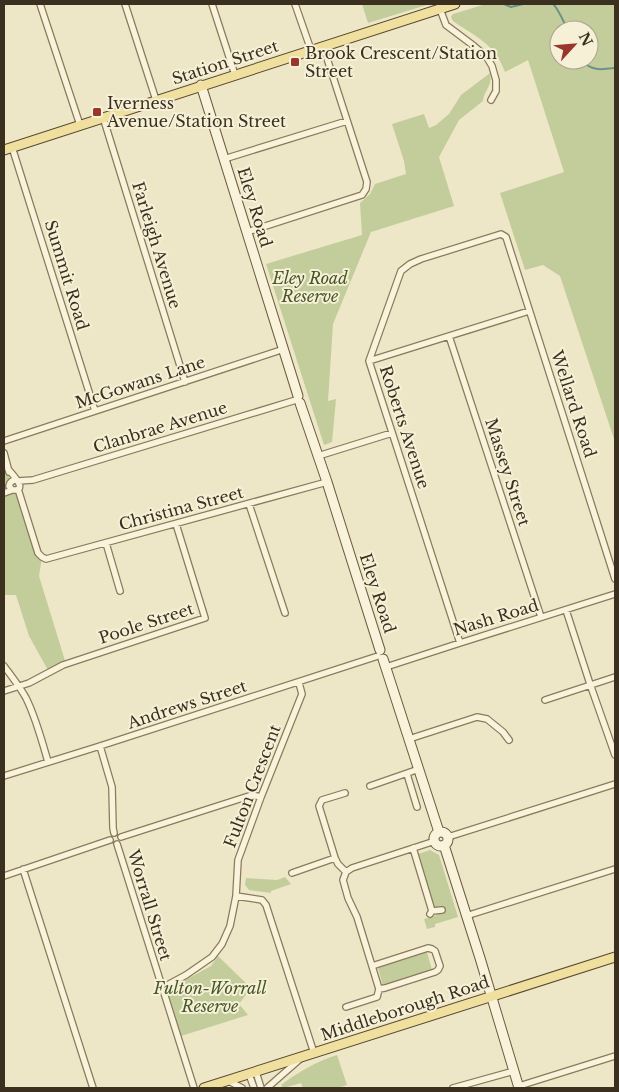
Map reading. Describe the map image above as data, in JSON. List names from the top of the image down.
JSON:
{
  "streets": {
    "main road": ["Station Street", "Eley Road", "Middleborough Road"],
    "street": [
      "Farleigh Avenue",
      "Summit Road",
      "McGowans Lane",
      "Wellard Road",
      "Clanbrae Avenue",
      "Roberts Avenue",
      "Massey Street",
      "Christina Street",
      "Nash Road",
      "Poole Street",
      "Andrews Street",
      "Fulton Crescent",
      "Worrall Street"
    ]
  },
  "crossings": [
    ["Station Street", "Eley Road"],
    ["Station Street", "Farleigh Avenue"],
    ["Station Street", "Summit Road"],
    ["Eley Road", "McGowans Lane"],
    ["Eley Road", "Clanbrae Avenue"],
    ["Eley Road", "Christina Street"],
    ["Eley Road", "Nash Road"],
    ["Eley Road", "Andrews Street"],
    ["Farleigh Avenue", "McGowans Lane"],
    ["Summit Road", "McGowans Lane"],
    ["Wellard Road", "Roberts Avenue"],
    ["Clanbrae Avenue", "Christina Street"],
    ["Roberts Avenue", "Nash Road"],
    ["Massey Street", "Nash Road"],
    ["Christina Street", "Poole Street"],
    ["Nash Road", "Andrews Street"],
    ["Andrews Street", "Fulton Crescent"],
    ["Andrews Street", "Worrall Street"],
    ["Fulton Crescent", "Worrall Street"]
  ],
  "parks": ["Eley Road Reserve", "Fulton-Worrall Reserve"],
  "places": {
    "transit": ["Brook Crescent/Station Street", "Iverness Avenue/Station Street"]
  },
  "north": "top right"
}
